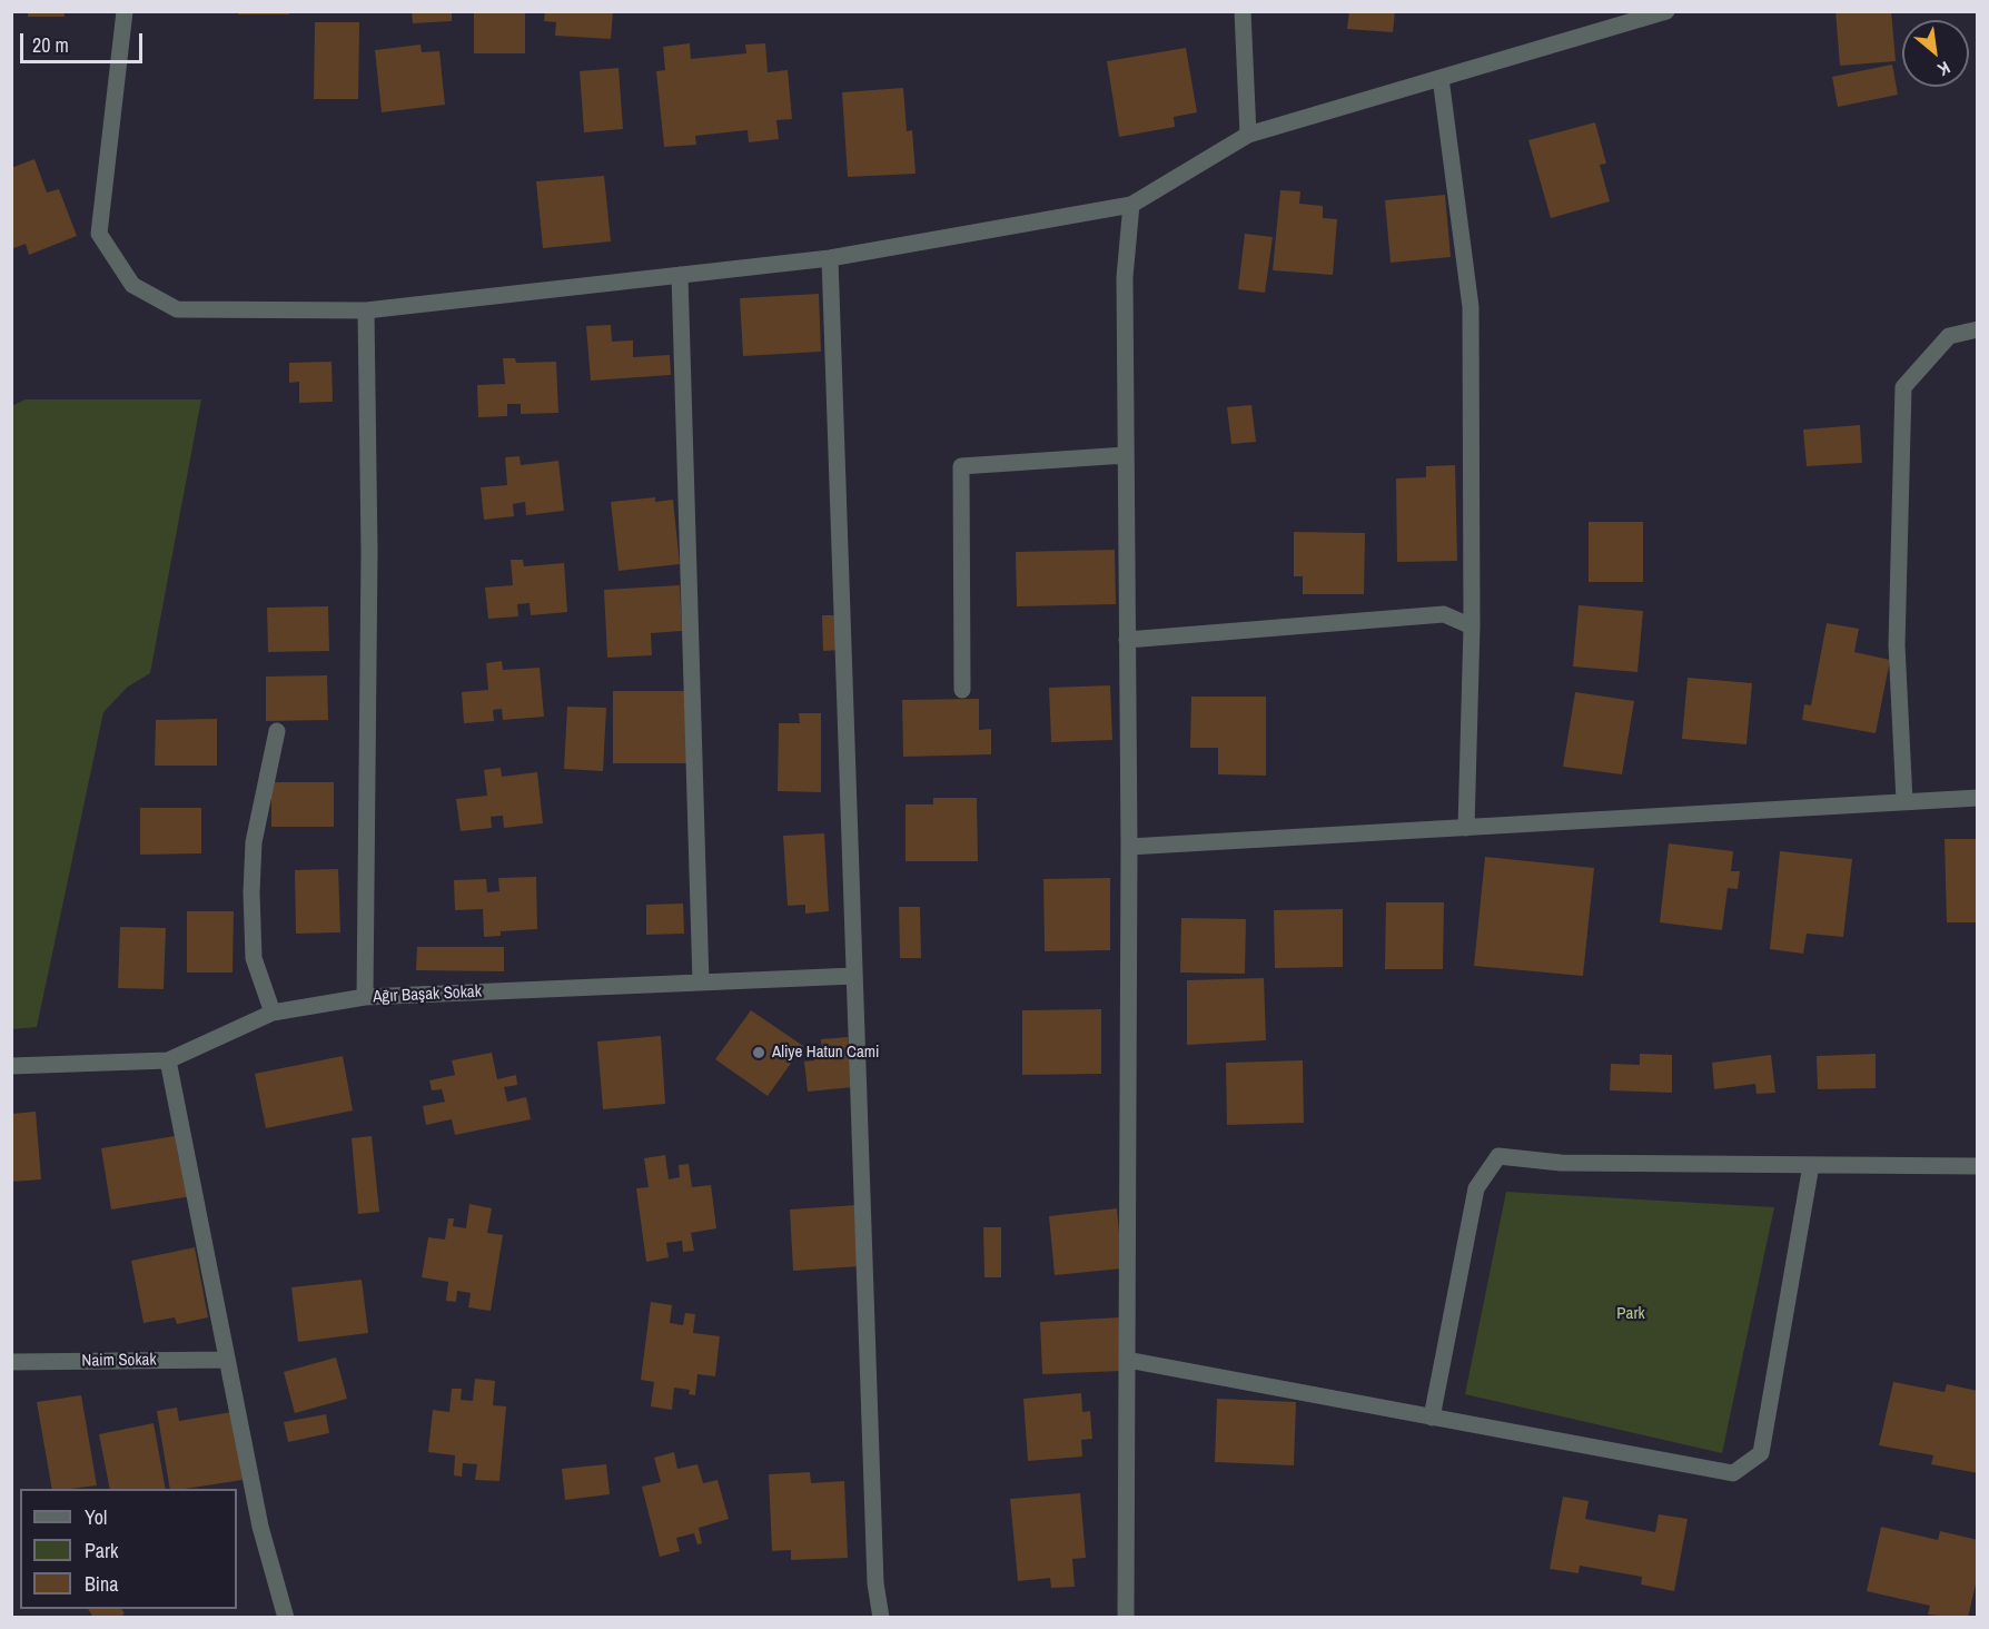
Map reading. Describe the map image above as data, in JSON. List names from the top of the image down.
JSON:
{
  "streets": {
    "street": ["Ağır Başak Sokak", "Naim Sokak"]
  },
  "parks": ["Park"],
  "places": ["Aliye Hatun Cami"],
  "legend": ["Yol", "Park", "Bina"],
  "scale_bar": "20 m",
  "north": "bottom right"
}
